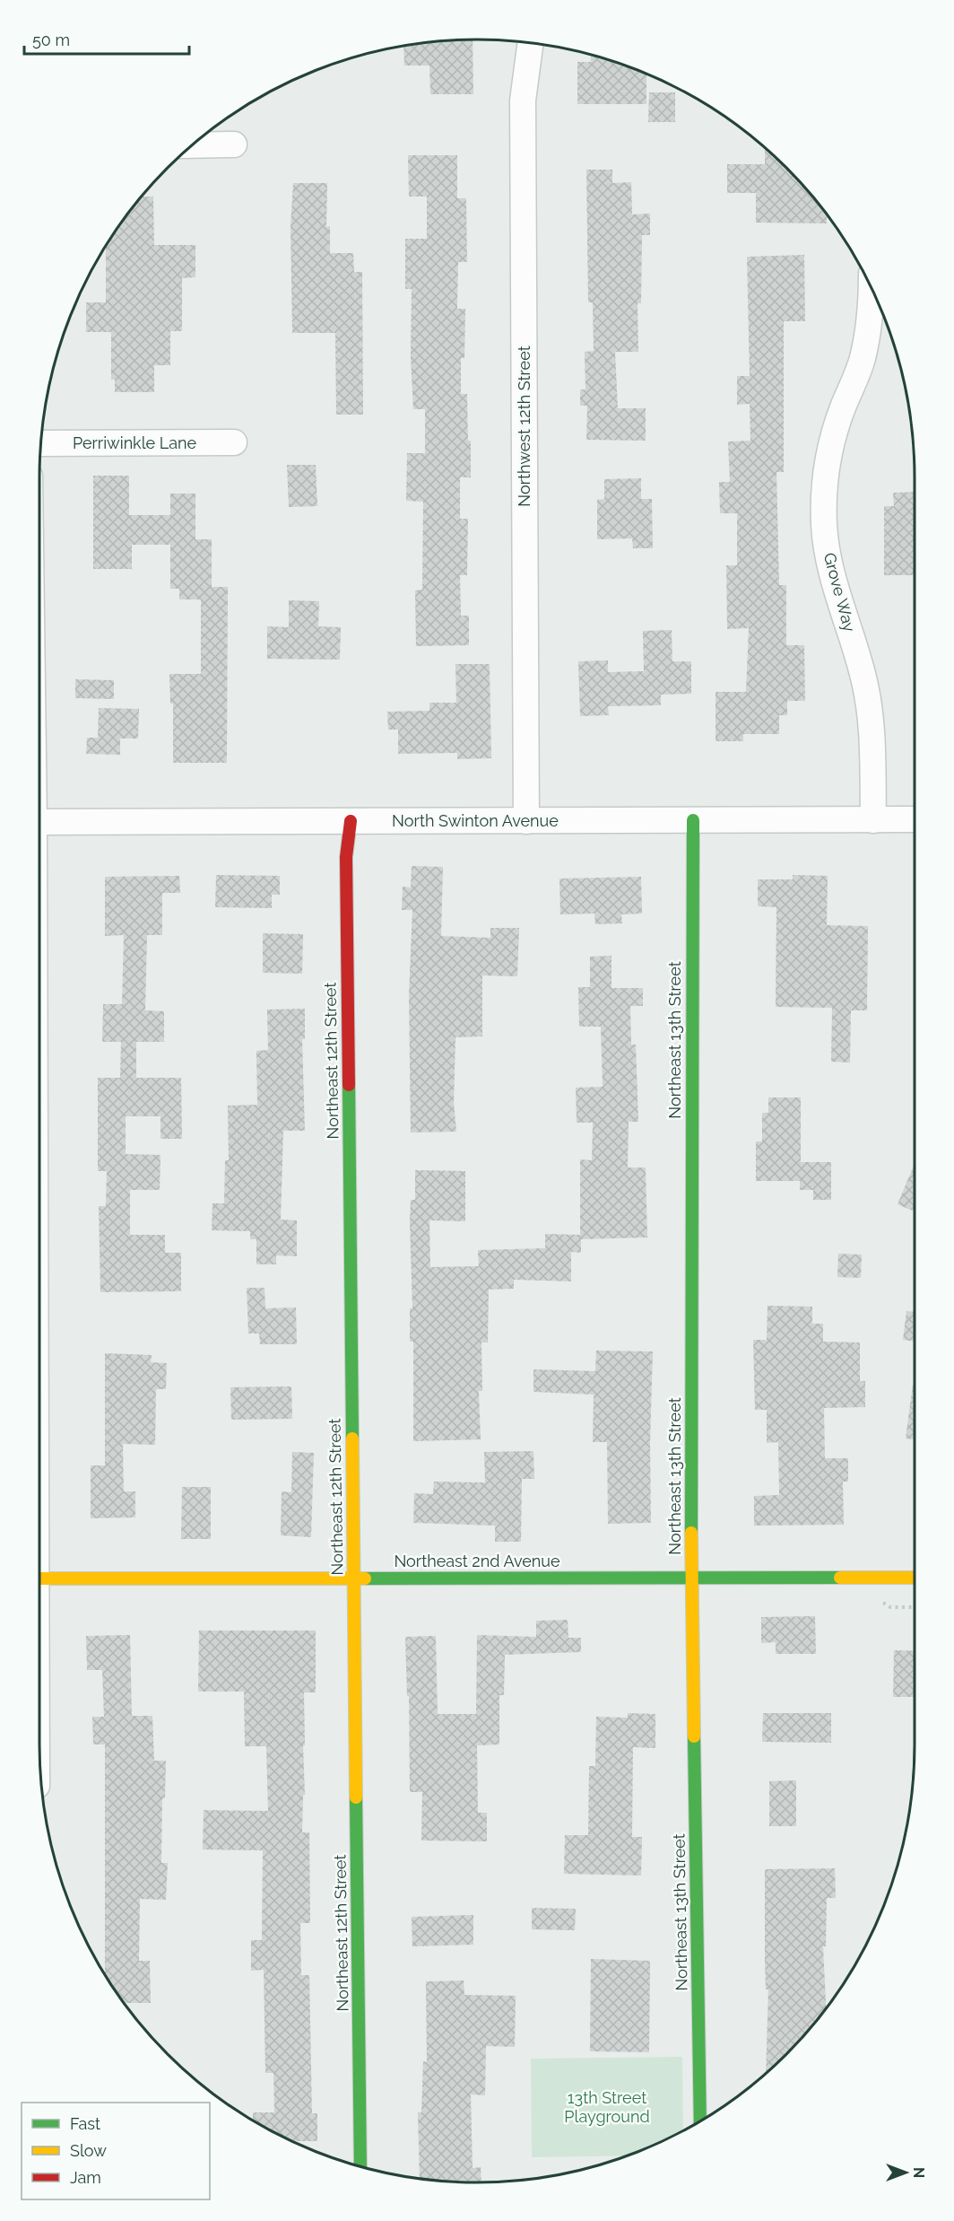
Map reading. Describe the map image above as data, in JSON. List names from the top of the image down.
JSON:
{
  "streets": {
    "street": [
      "Northwest 12th Street",
      "Perriwinkle Lane",
      "Grove Way",
      "North Swinton Avenue",
      "Northeast 13th Street",
      "Northeast 12th Street",
      "Northeast 2nd Avenue"
    ]
  },
  "crossings": [
    ["Northwest 12th Street", "North Swinton Avenue"],
    ["Grove Way", "North Swinton Avenue"],
    ["North Swinton Avenue", "Northeast 13th Street"],
    ["North Swinton Avenue", "Northeast 12th Street"],
    ["Northeast 13th Street", "Northeast 2nd Avenue"],
    ["Northeast 12th Street", "Northeast 2nd Avenue"]
  ],
  "parks": ["13th Street Playground"],
  "legend": ["Fast", "Slow", "Jam"],
  "scale_bar": "50 m",
  "north": "right"
}
